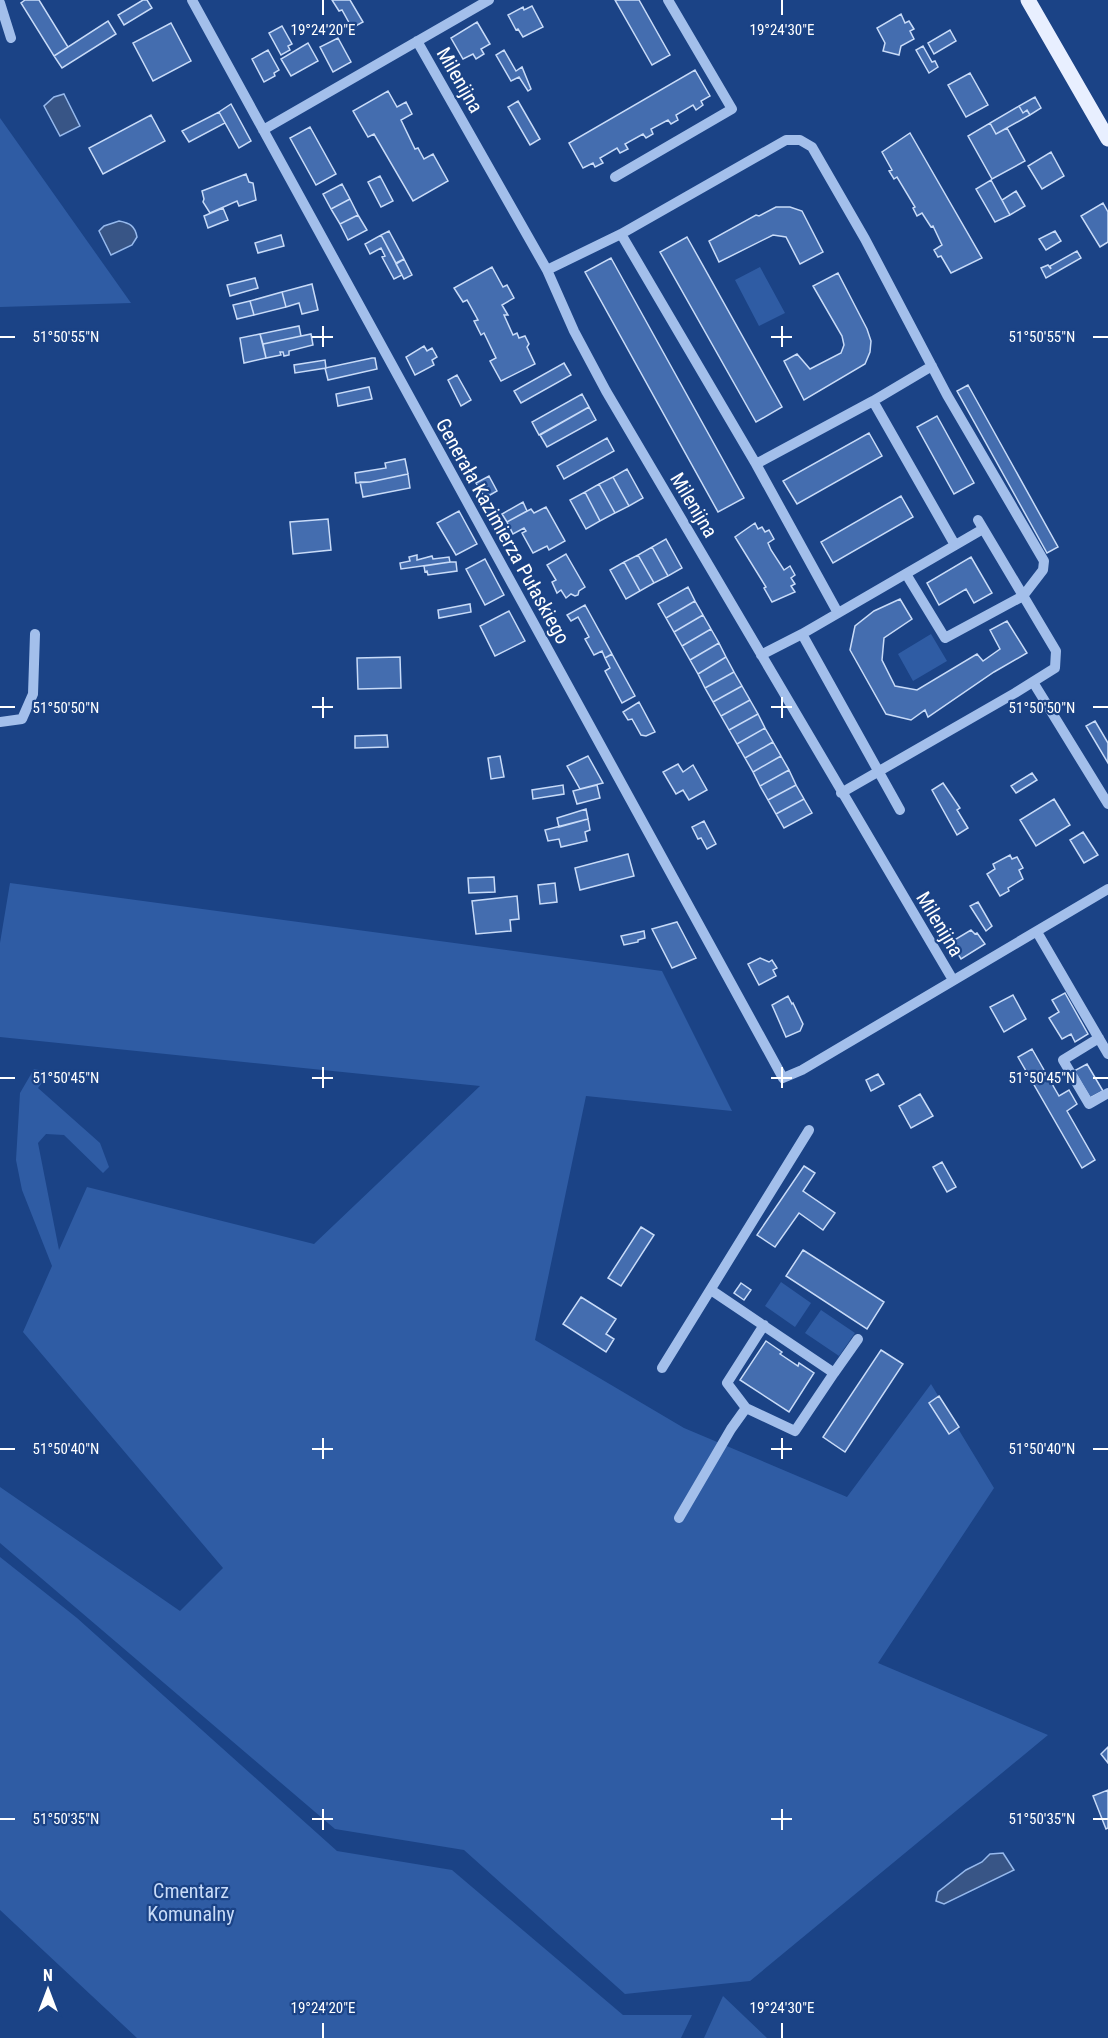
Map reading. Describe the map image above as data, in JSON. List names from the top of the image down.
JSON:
{
  "streets": {
    "street": ["Milenijna", "Generała Kazimierza Pułaskiego"]
  },
  "crossings": [
    ["Milenijna", "Generała Kazimierza Pułaskiego"]
  ],
  "parks": ["Cmentarz Komunalny"],
  "north": "top",
  "coordinates": [
    "19°24'20\"E",
    "19°24'30\"E",
    "51°50'55\"N",
    "51°50'50\"N",
    "51°50'45\"N",
    "51°50'40\"N",
    "51°50'35\"N"
  ]
}
